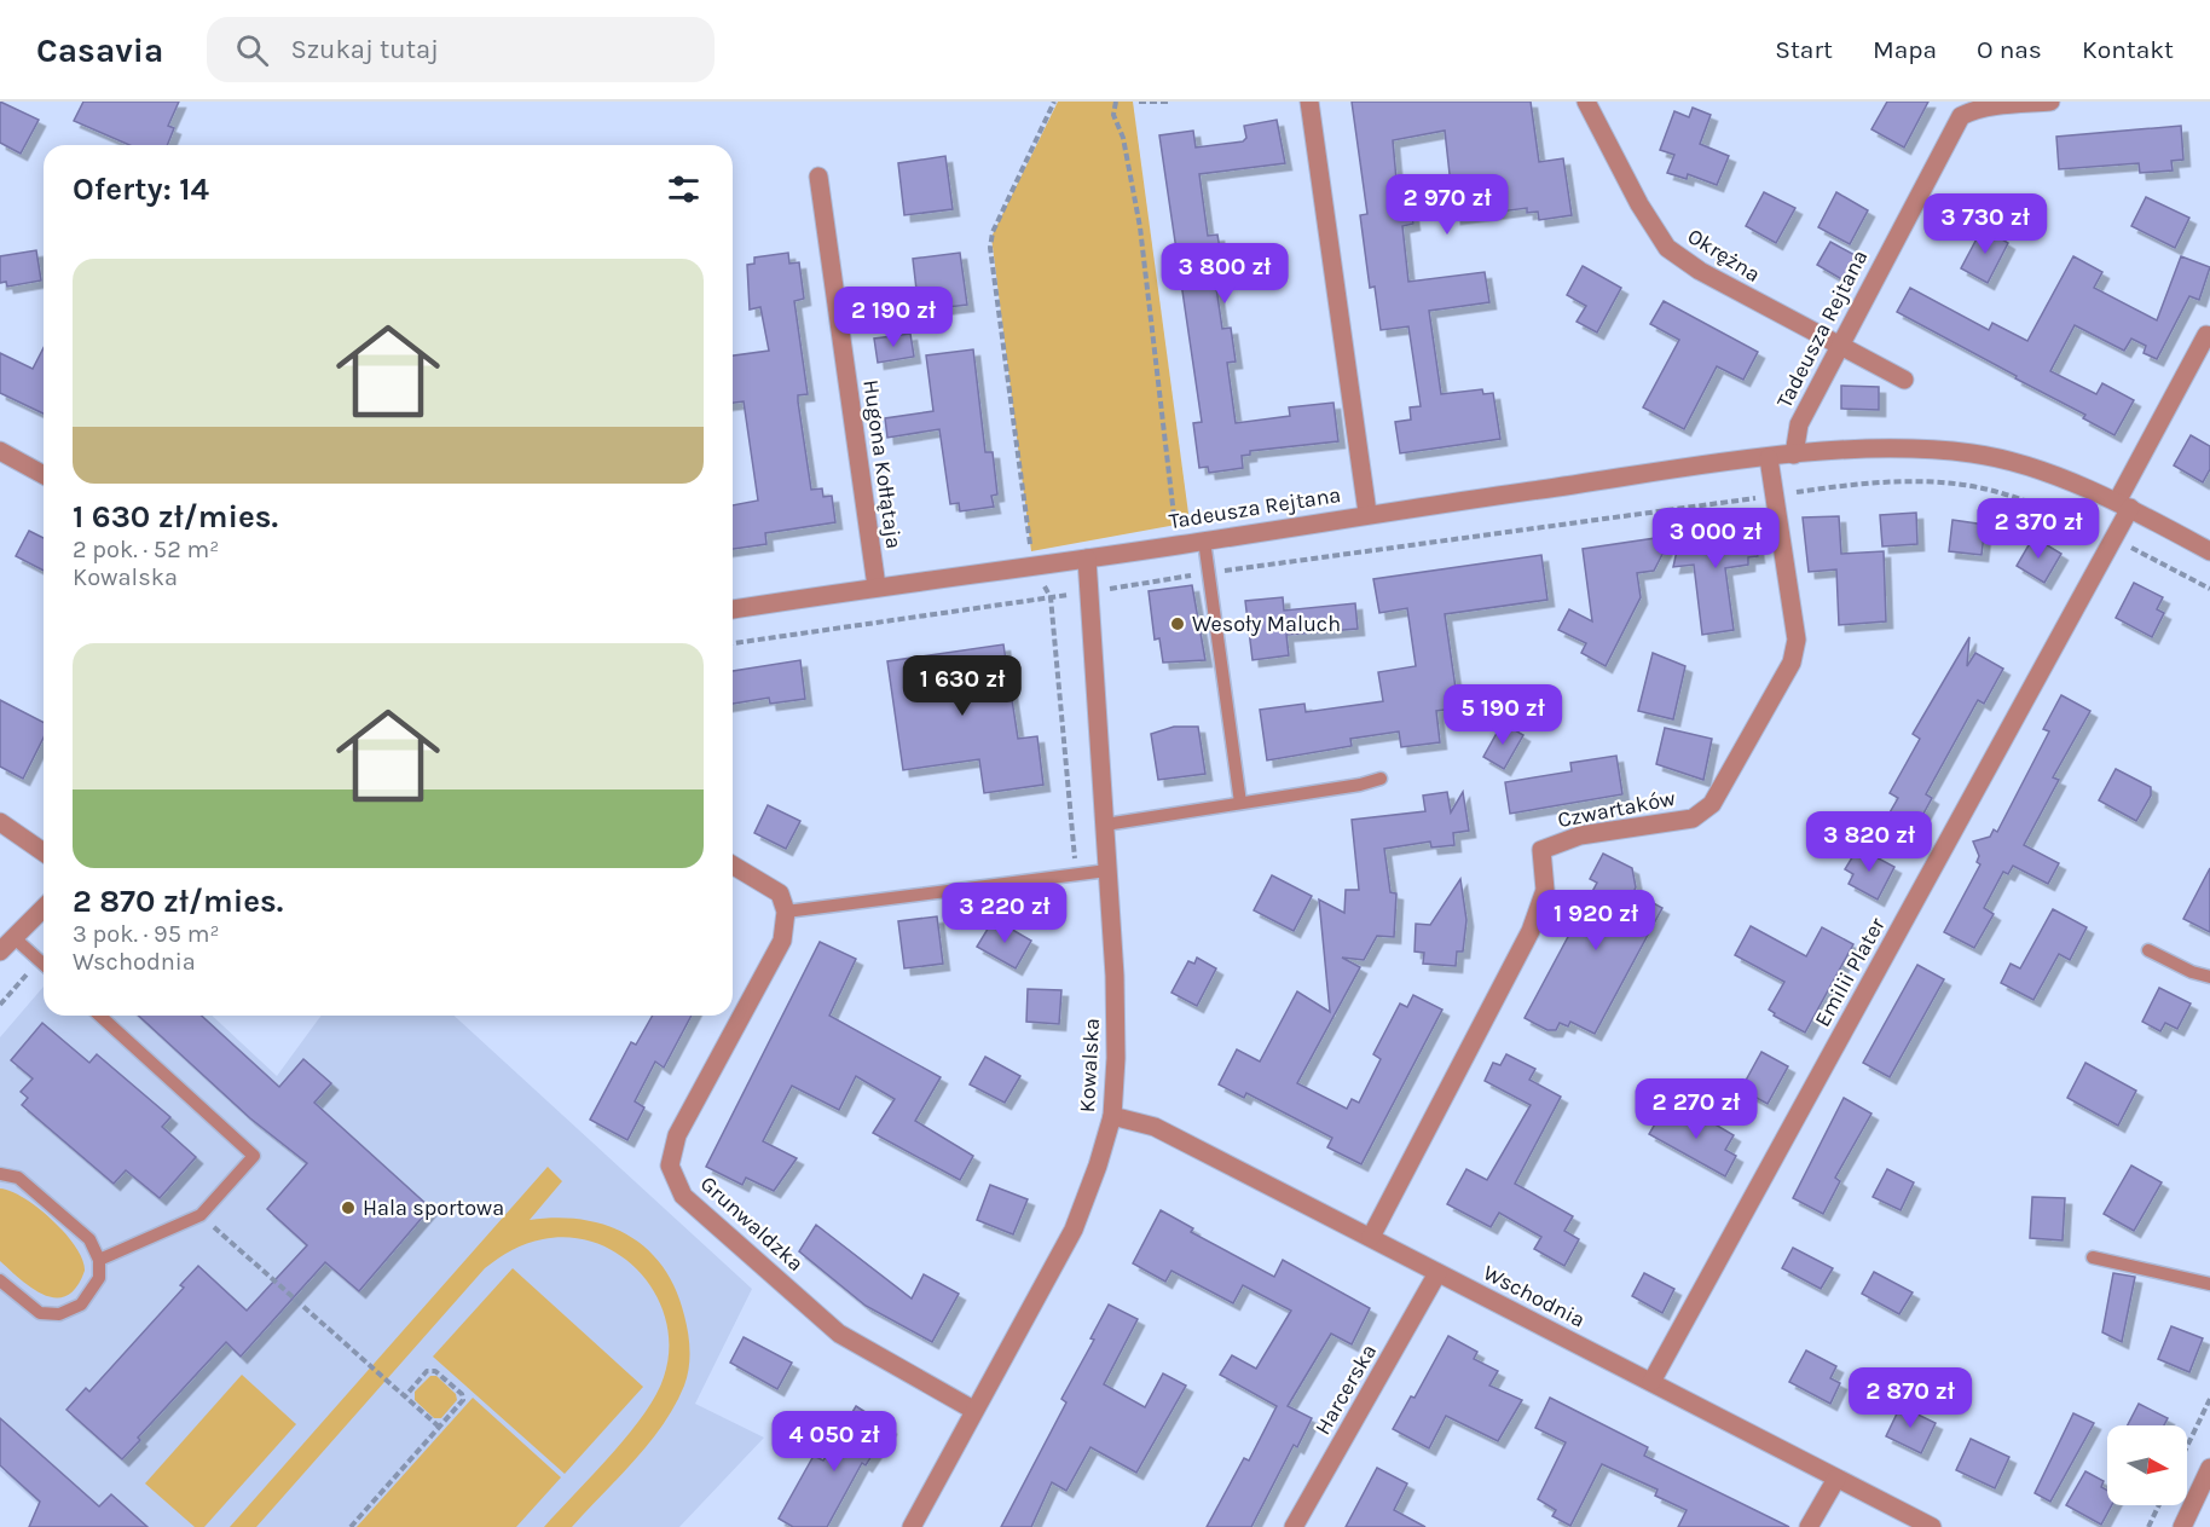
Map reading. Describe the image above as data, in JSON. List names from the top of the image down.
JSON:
{
  "streets": {
    "street": [
      "Okrężna",
      "Tadeusza Rejtana",
      "Hugona Kołłątaja",
      "Czwartaków",
      "Emilii Plater",
      "Kowalska",
      "Grunwaldzka",
      "Wschodnia",
      "Harcerska"
    ]
  },
  "crossings": [
    ["Okrężna", "Tadeusza Rejtana"],
    ["Tadeusza Rejtana", "Hugona Kołłątaja"],
    ["Tadeusza Rejtana", "Czwartaków"],
    ["Tadeusza Rejtana", "Emilii Plater"],
    ["Tadeusza Rejtana", "Kowalska"],
    ["Czwartaków", "Wschodnia"],
    ["Emilii Plater", "Wschodnia"],
    ["Kowalska", "Grunwaldzka"],
    ["Kowalska", "Wschodnia"],
    ["Wschodnia", "Harcerska"]
  ],
  "places": ["Wesoły Maluch", "Hala sportowa"],
  "north": "right",
  "page": {
    "header": "Casavia",
    "search": "Szukaj tutaj",
    "nav": [
      "Start",
      "Mapa",
      "O nas",
      "Kontakt"
    ],
    "heading": "Oferty: 14",
    "price": [
      "2 970 zł",
      "3 730 zł",
      "3 800 zł",
      "2 190 zł",
      "2 370 zł",
      "3 000 zł",
      "1 630 zł",
      "5 190 zł",
      "3 820 zł",
      "3 220 zł",
      "1 920 zł",
      "2 270 zł",
      "2 870 zł",
      "4 050 zł"
    ],
    "list": [
      {
        "name": "1 630 zł/mies.",
        "note": "2 pok. · 52 m² · Kowalska"
      },
      {
        "name": "2 870 zł/mies.",
        "note": "3 pok. · 95 m² · Wschodnia"
      }
    ]
  }
}
